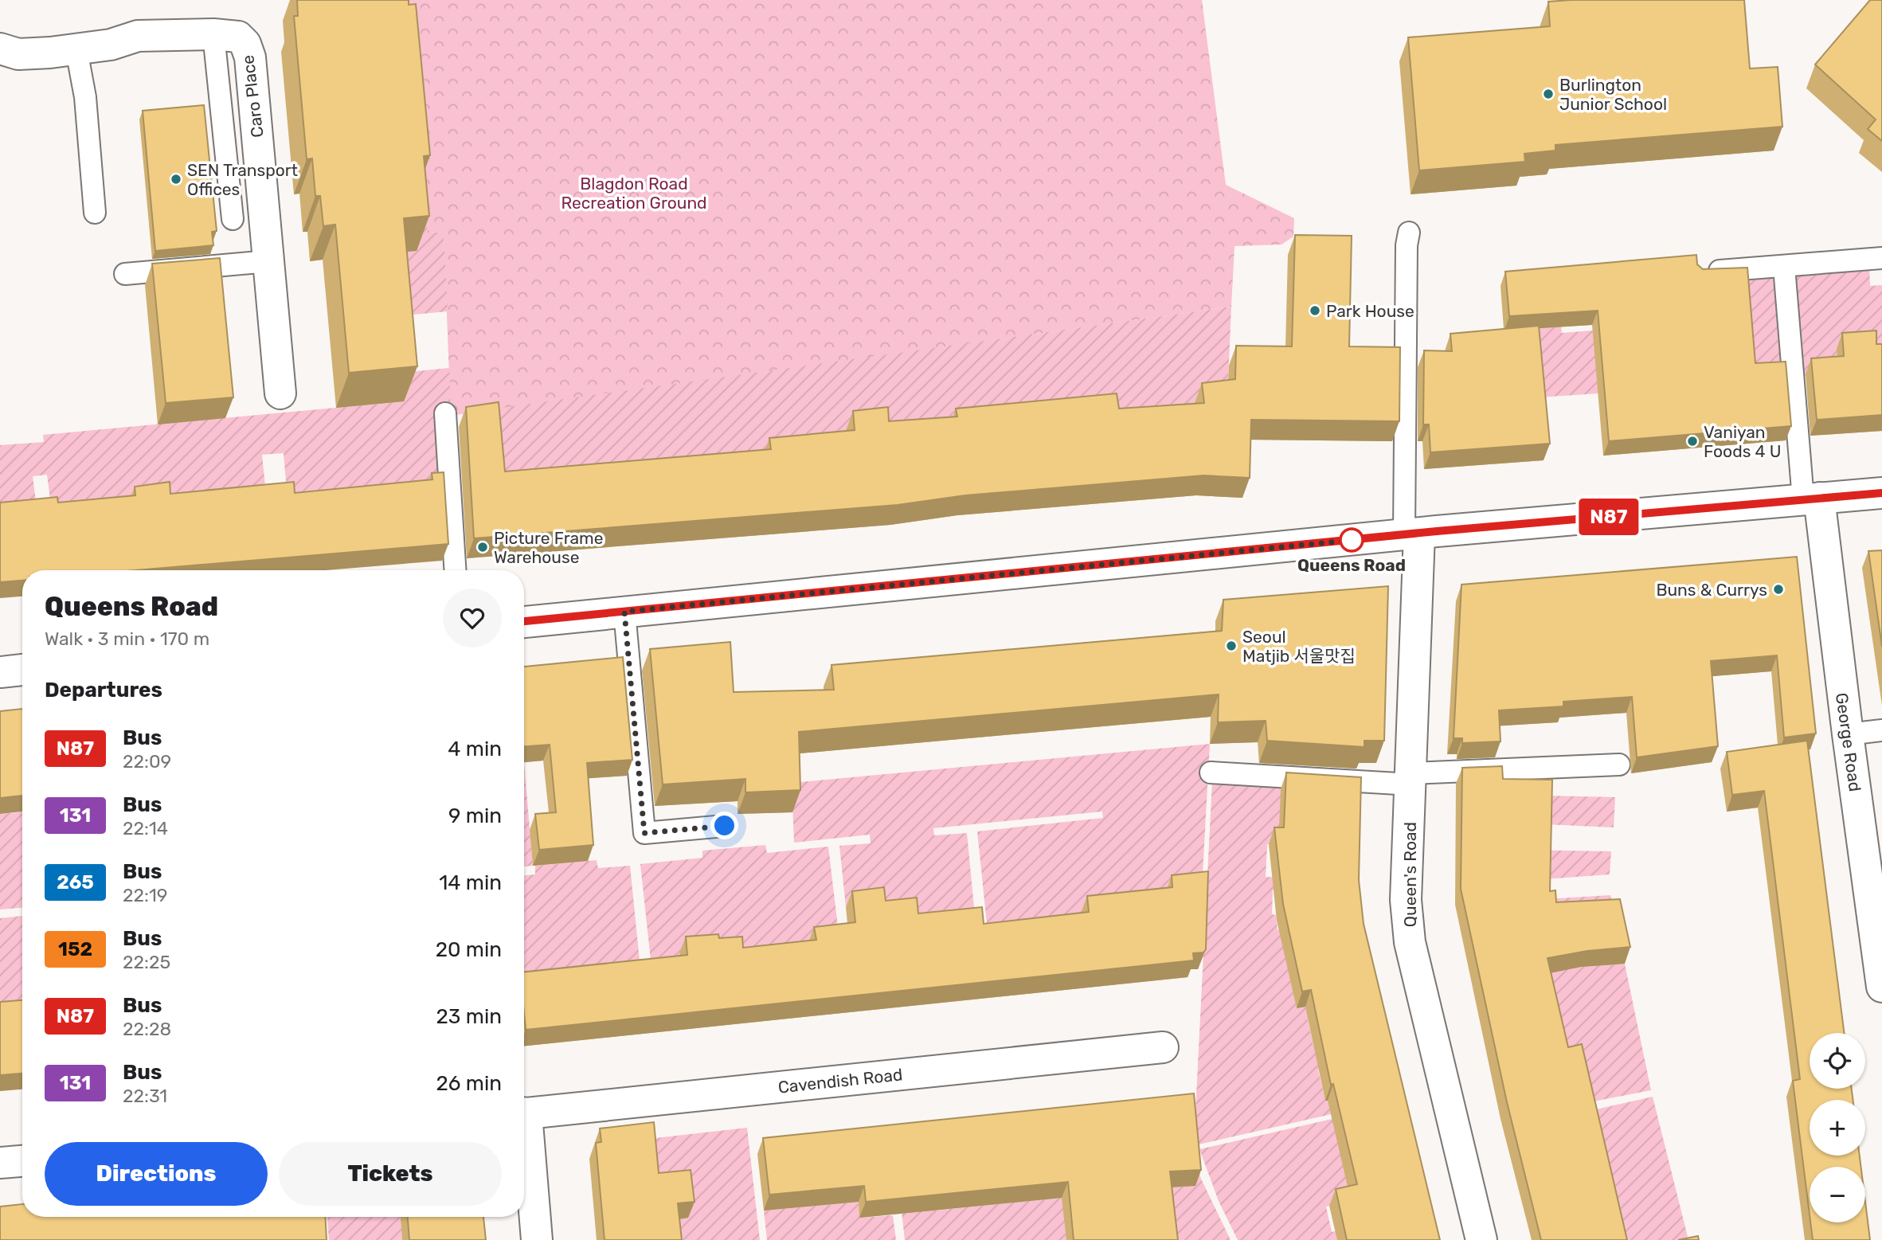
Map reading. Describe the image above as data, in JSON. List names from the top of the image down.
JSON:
{
  "streets": {
    "street": [
      "Caro Place",
      "George Road",
      "Queen's Road",
      "Cavendish Road"
    ]
  },
  "parks": ["Blagdon Road Recreation Ground"],
  "places": [
    "Burlington Junior School",
    "SEN Transport Offices",
    "Park House",
    "Vaniyan Foods 4 U",
    "Queens Road",
    "Picture Frame Warehouse",
    "Buns & Currys",
    "Seoul Matjib 서울맛집"
  ],
  "lines": ["bus line N87"],
  "page": {
    "on_map": "N87",
    "heading": [
      ["Queens Road", "Walk · 3 min · 170 m"],
      "Departures"
    ],
    "list": [
      {
        "mark": "N87",
        "name": "Bus",
        "note": "22:09",
        "value": "4 min"
      },
      {
        "mark": "131",
        "name": "Bus",
        "note": "22:14",
        "value": "9 min"
      },
      {
        "mark": "265",
        "name": "Bus",
        "note": "22:19",
        "value": "14 min"
      },
      {
        "mark": "152",
        "name": "Bus",
        "note": "22:25",
        "value": "20 min"
      },
      {
        "mark": "N87",
        "name": "Bus",
        "note": "22:28",
        "value": "23 min"
      },
      {
        "mark": "131",
        "name": "Bus",
        "note": "22:31",
        "value": "26 min"
      }
    ],
    "map_buttons": ["+", "−"],
    "buttons": ["Directions", "Tickets"]
  }
}
